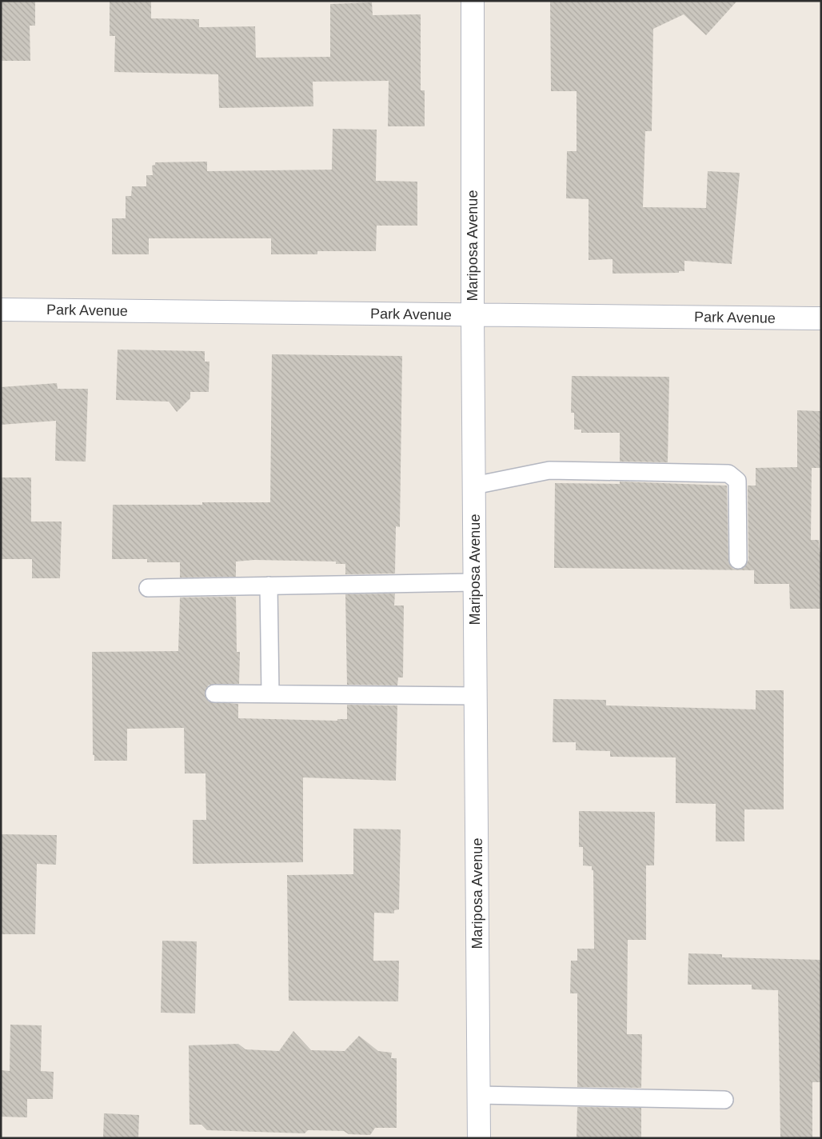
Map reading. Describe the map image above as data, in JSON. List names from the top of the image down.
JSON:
{
  "streets": {
    "street": ["Mariposa Avenue", "Park Avenue"]
  },
  "crossings": [
    ["Mariposa Avenue", "Park Avenue"]
  ]
}
